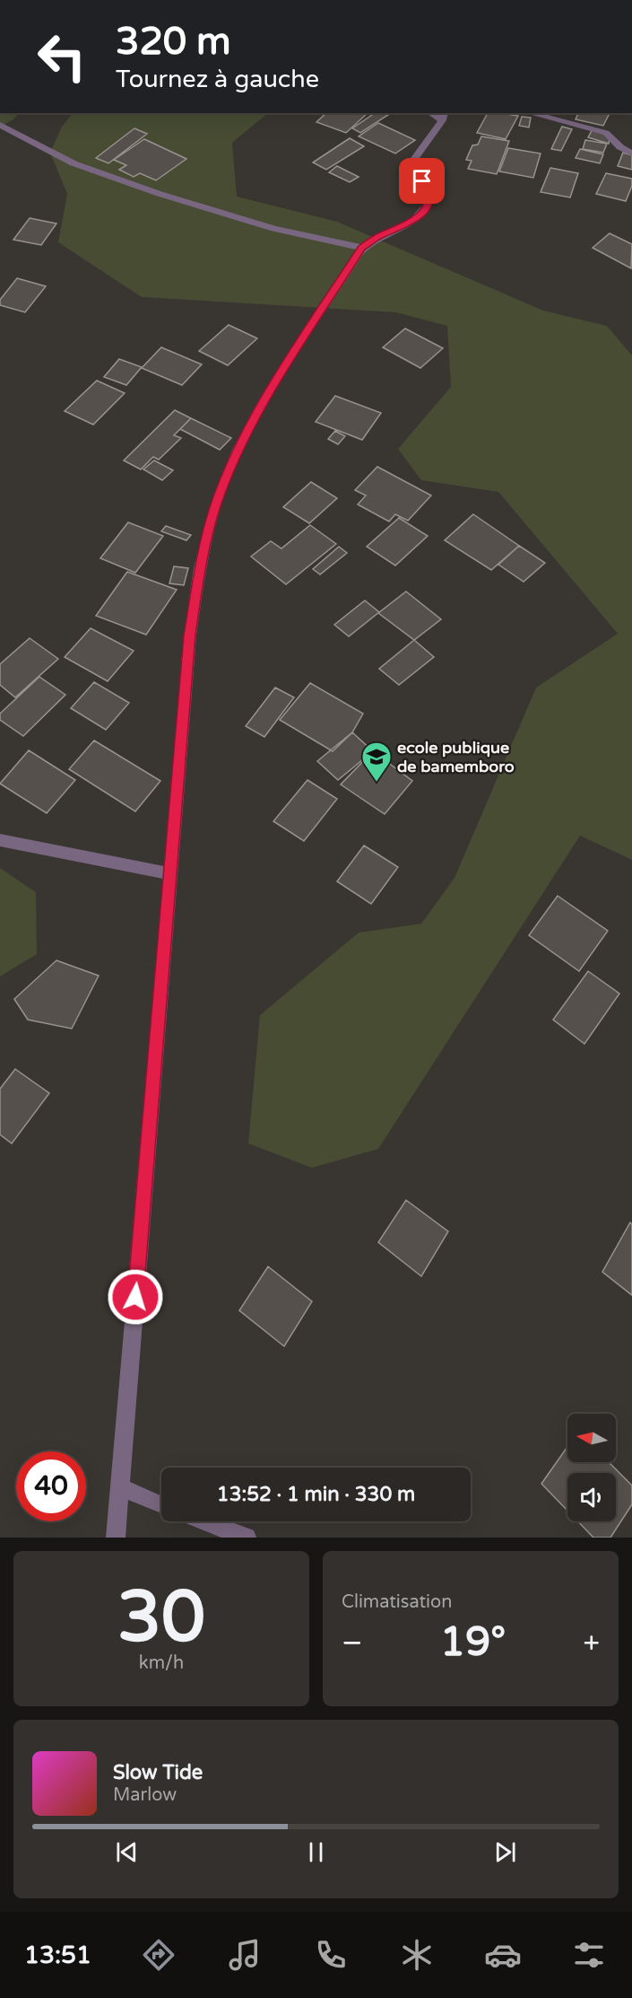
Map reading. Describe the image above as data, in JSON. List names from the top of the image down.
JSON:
{
  "places": {
    "school or university": ["ecole publique de bamemboro"]
  },
  "north": "left",
  "page": {
    "turn": ["320 m", "Tournez à gauche"],
    "limit": "40",
    "trip": "13:52 · 1 min · 330 m",
    "tile": [
      ["30", "km/h"],
      "Climatisation"
    ],
    "heat": ["−", "19°", "+"],
    "song": ["Slow Tide", "Marlow"],
    "tabs": "13:51"
  }
}
